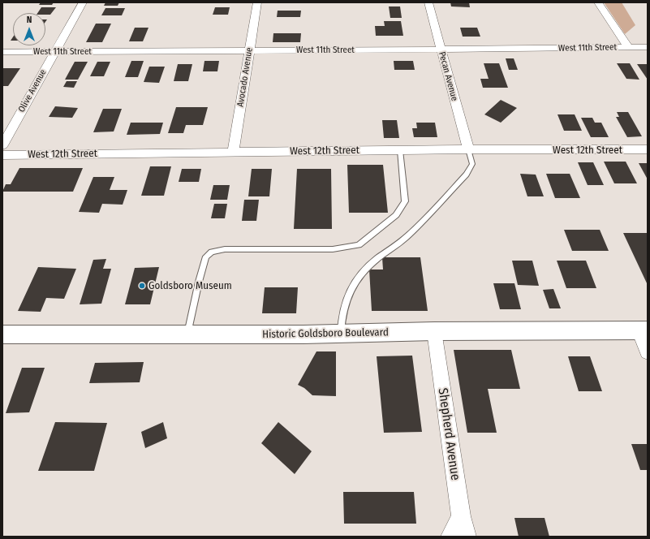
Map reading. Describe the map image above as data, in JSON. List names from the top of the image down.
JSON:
{
  "streets": {
    "street": [
      "West 11th Street",
      "Pecan Avenue",
      "Avocado Avenue",
      "Olive Avenue",
      "West 12th Street",
      "Historic Goldsboro Boulevard",
      "Shepherd Avenue"
    ]
  },
  "crossings": [
    ["West 11th Street", "Pecan Avenue"],
    ["West 11th Street", "Avocado Avenue"],
    ["West 11th Street", "Olive Avenue"],
    ["Pecan Avenue", "West 12th Street"],
    ["Avocado Avenue", "West 12th Street"],
    ["Historic Goldsboro Boulevard", "Shepherd Avenue"]
  ],
  "places": ["Goldsboro Museum"],
  "north": "top"
}
